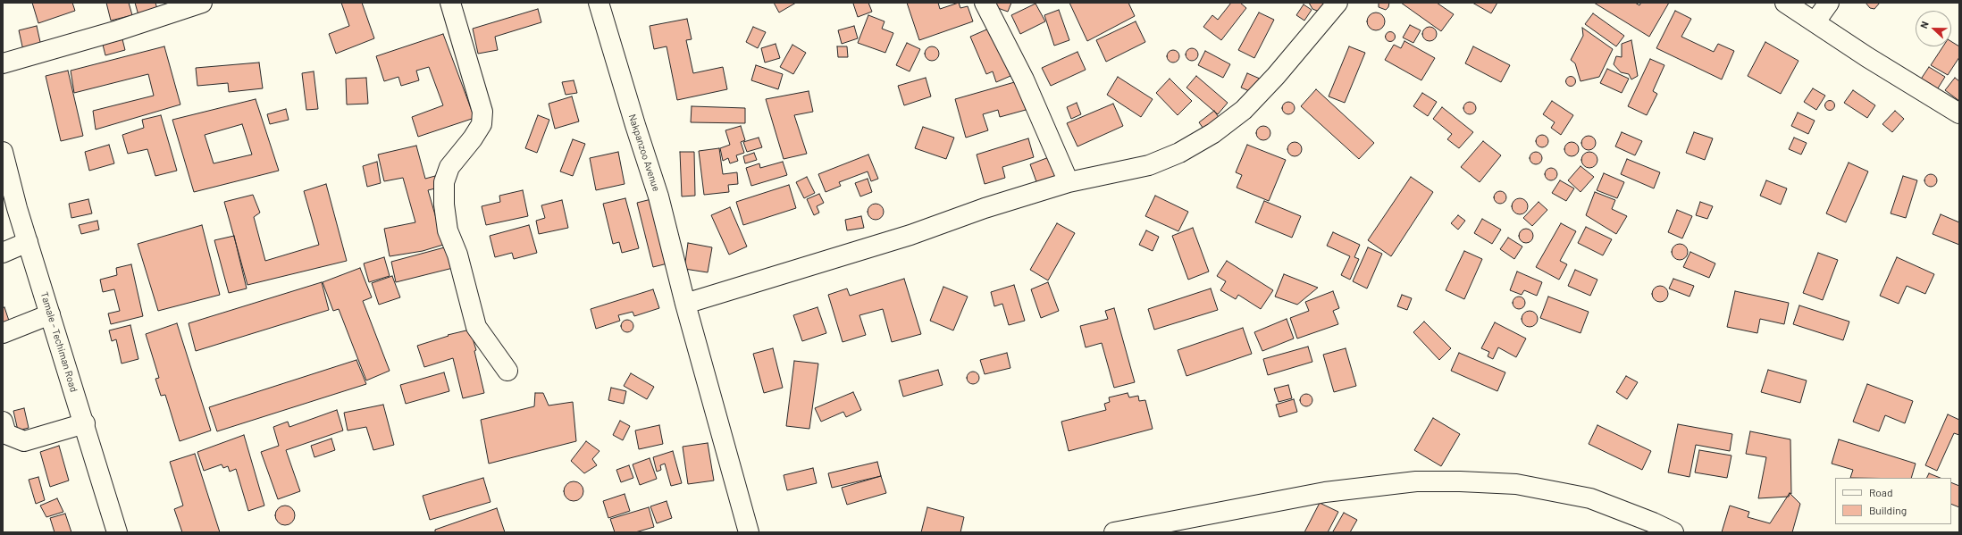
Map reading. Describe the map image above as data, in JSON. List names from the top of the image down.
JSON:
{
  "streets": {
    "main road": ["Nakpanzoo Avenue", "Tamale - Techiman Road"]
  },
  "legend": ["Road", "Building"],
  "north": "left"
}
